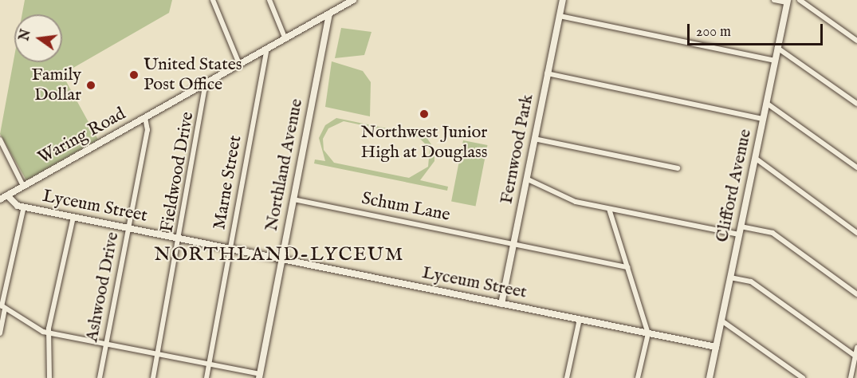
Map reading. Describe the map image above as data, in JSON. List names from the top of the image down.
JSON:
{
  "streets": {
    "street": [
      "Waring Road",
      "Fernwood Park",
      "Northland Avenue",
      "Fieldwood Drive",
      "Marne Street",
      "Clifford Avenue",
      "Lyceum Street",
      "Schum Lane",
      "Ashwood Drive"
    ]
  },
  "crossings": [
    ["Waring Road", "Northland Avenue"],
    ["Waring Road", "Fieldwood Drive"],
    ["Waring Road", "Marne Street"],
    ["Waring Road", "Lyceum Street"],
    ["Waring Road", "Ashwood Drive"],
    ["Fernwood Park", "Lyceum Street"],
    ["Fernwood Park", "Schum Lane"],
    ["Northland Avenue", "Lyceum Street"],
    ["Northland Avenue", "Schum Lane"],
    ["Fieldwood Drive", "Lyceum Street"],
    ["Marne Street", "Lyceum Street"],
    ["Clifford Avenue", "Lyceum Street"],
    ["Lyceum Street", "Ashwood Drive"]
  ],
  "districts": ["NORTHLAND-LYCEUM"],
  "places": ["United States Post Office", "Family Dollar", "Northwest Junior High at Douglass"],
  "scale_bar": "200 m",
  "north": "left"
}
